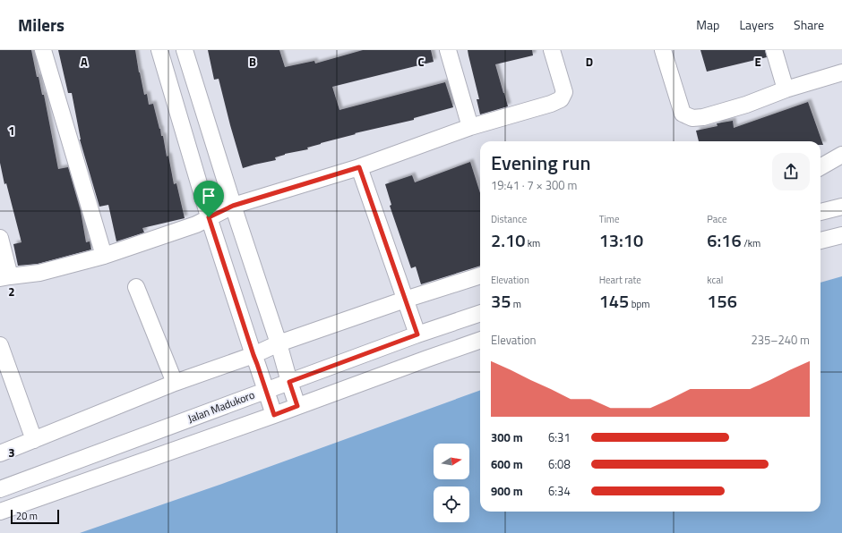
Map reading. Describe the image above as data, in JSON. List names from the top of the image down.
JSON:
{
  "streets": {
    "street": ["Jalan Madukoro"]
  },
  "scale_bar": "20 m",
  "north": "right",
  "page": {
    "header": "Milers",
    "nav": ["Map", "Layers", "Share"],
    "heading": ["Evening run", "19:41 · 7 × 300 m"],
    "stats": [
      ["Distance", "2.10 km"],
      ["Time", "13:10"],
      ["Pace", "6:16 /km"],
      ["Elevation", "35 m"],
      ["Heart rate", "145 bpm"],
      ["kcal", "156"]
    ],
    "chart": ["Elevation", "235–240 m"],
    "list": [
      {
        "name": "300 m",
        "note": "6:31"
      },
      {
        "name": "600 m",
        "note": "6:08"
      },
      {
        "name": "900 m",
        "note": "6:34"
      }
    ],
    "scale": "20 m"
  },
  "grid": {
    "columns": [
      "A",
      "B",
      "C",
      "D",
      "E"
    ],
    "rows": ["1", "2", "3"]
  }
}
